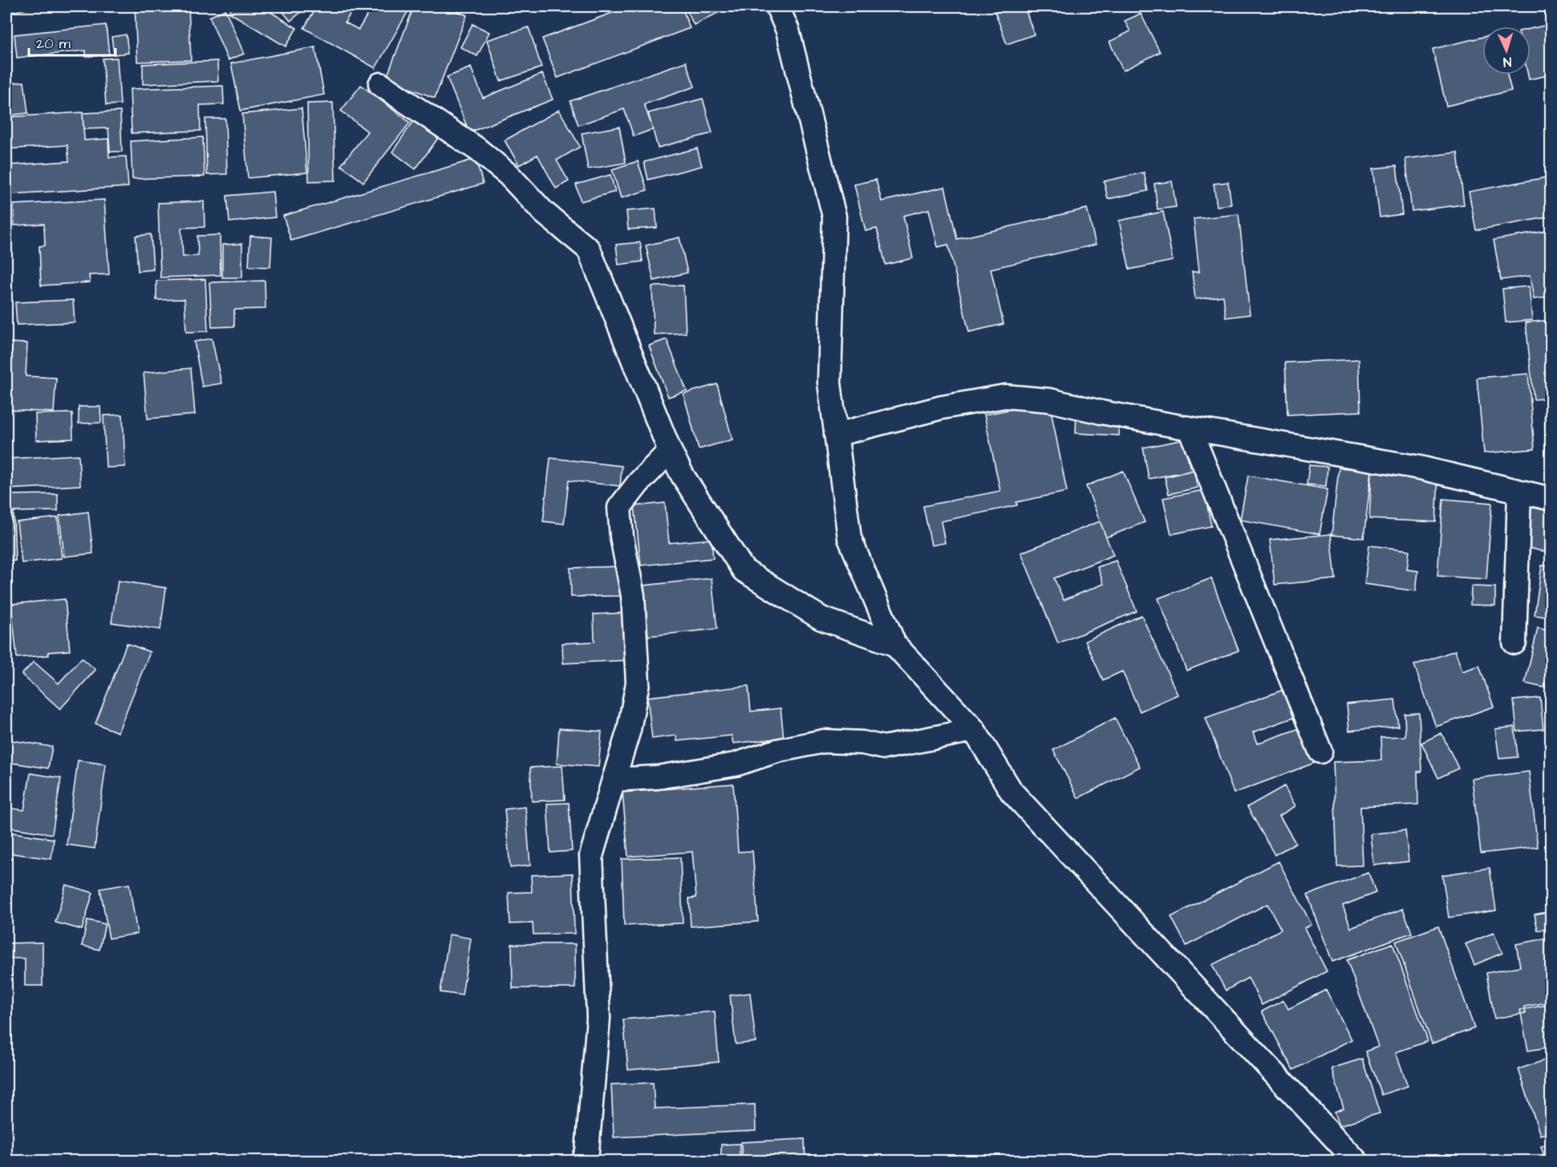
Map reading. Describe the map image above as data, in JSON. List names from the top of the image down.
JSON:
{
  "scale_bar": "20 m",
  "north": "bottom"
}
